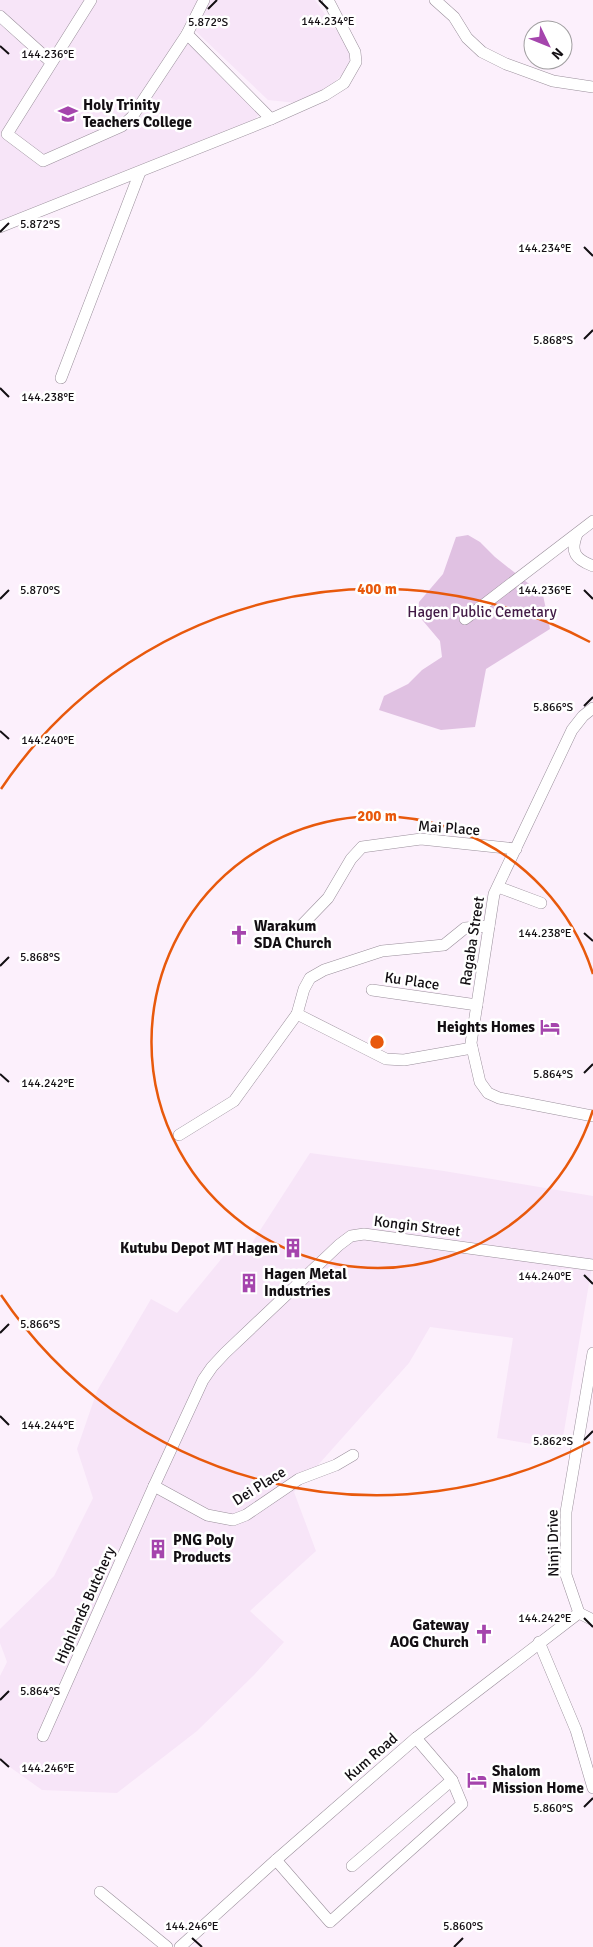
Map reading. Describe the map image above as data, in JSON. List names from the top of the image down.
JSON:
{
  "streets": {
    "street": [
      "Mai Place",
      "Ragaba Street",
      "Ku Place",
      "Kongin Street",
      "Dei Place",
      "Ninji Drive",
      "Highlands Butchery",
      "Kum Road"
    ]
  },
  "crossings": [
    ["Mai Place", "Ragaba Street"],
    ["Ragaba Street", "Ku Place"],
    ["Kongin Street", "Dei Place"],
    ["Kongin Street", "Highlands Butchery"],
    ["Dei Place", "Highlands Butchery"],
    ["Ninji Drive", "Kum Road"]
  ],
  "parks": ["Hagen Public Cemetary"],
  "places": {
    "school or university": ["Holy Trinity Teachers College"],
    "church": ["Warakum SDA Church", "Gateway AOG Church"],
    "hotel": ["Heights Homes", "Shalom Mission Home"],
    "building": ["Kutubu Depot MT Hagen", "Hagen Metal Industries", "PNG Poly Products"]
  },
  "north": "bottom right",
  "coordinates": [
    "144.234°E",
    "5.872°S",
    "144.236°E",
    "5.868°S",
    "144.238°E",
    "5.870°S",
    "5.866°S",
    "144.240°E",
    "5.864°S",
    "144.242°E",
    "144.244°E",
    "5.862°S",
    "144.246°E",
    "5.860°S"
  ],
  "rings": ["400 m", "200 m"]
}
